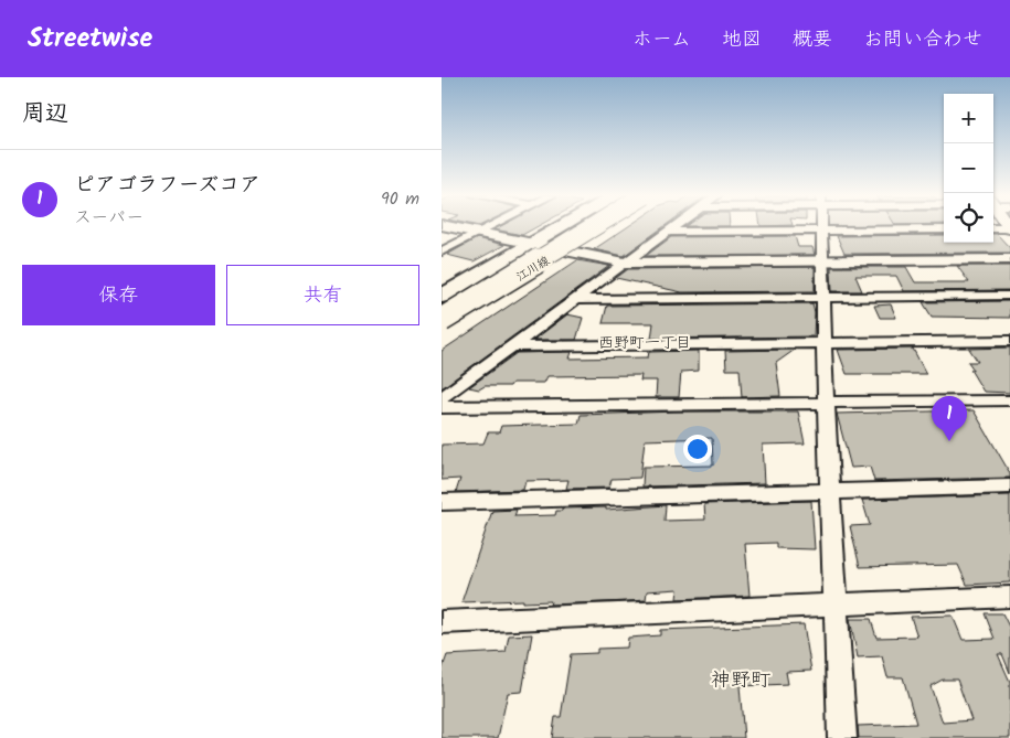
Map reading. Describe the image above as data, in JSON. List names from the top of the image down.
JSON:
{
  "streets": {
    "main road": ["江川線"]
  },
  "districts": ["西野町一丁目", "神野町"],
  "page": {
    "header": "Streetwise",
    "nav": [
      "ホーム",
      "地図",
      "概要",
      "お問い合わせ"
    ],
    "heading": "周辺",
    "map_buttons": ["+", "−"],
    "list": [
      {
        "mark": "1",
        "name": "ピアゴラフーズコア",
        "note": "スーパー",
        "value": "90 m"
      }
    ],
    "buttons": ["保存", "共有"],
    "pins": "1"
  }
}
